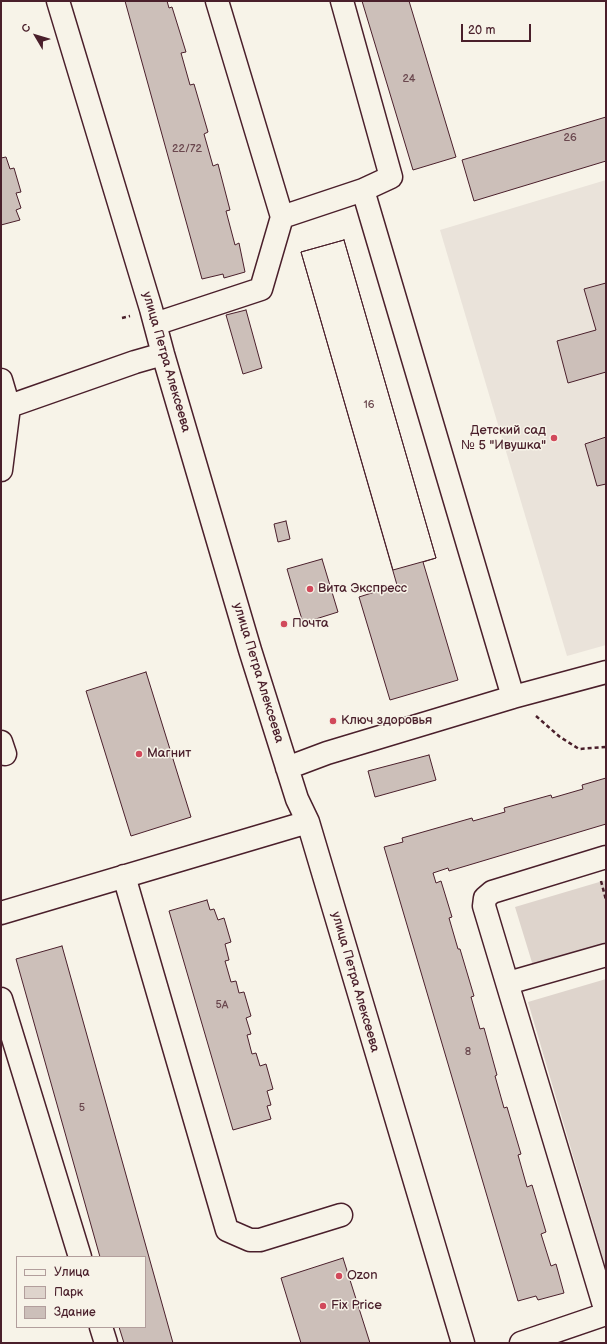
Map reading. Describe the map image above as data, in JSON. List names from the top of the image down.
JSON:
{
  "streets": {
    "street": ["улица Петра Алексеева"]
  },
  "places": [
    "Детский сад № 5 \"Ивушка\"",
    "Вита Экспресс",
    "Почта",
    "Ключ здоровья",
    "Магнит",
    "Ozon",
    "Fix Price"
  ],
  "house_numbers": [
    "24",
    "26",
    "22/72",
    "16",
    "5А",
    "8",
    "5"
  ],
  "legend": ["Улица", "Парк", "Здание"],
  "scale_bar": "20 m",
  "north": "top left"
}
